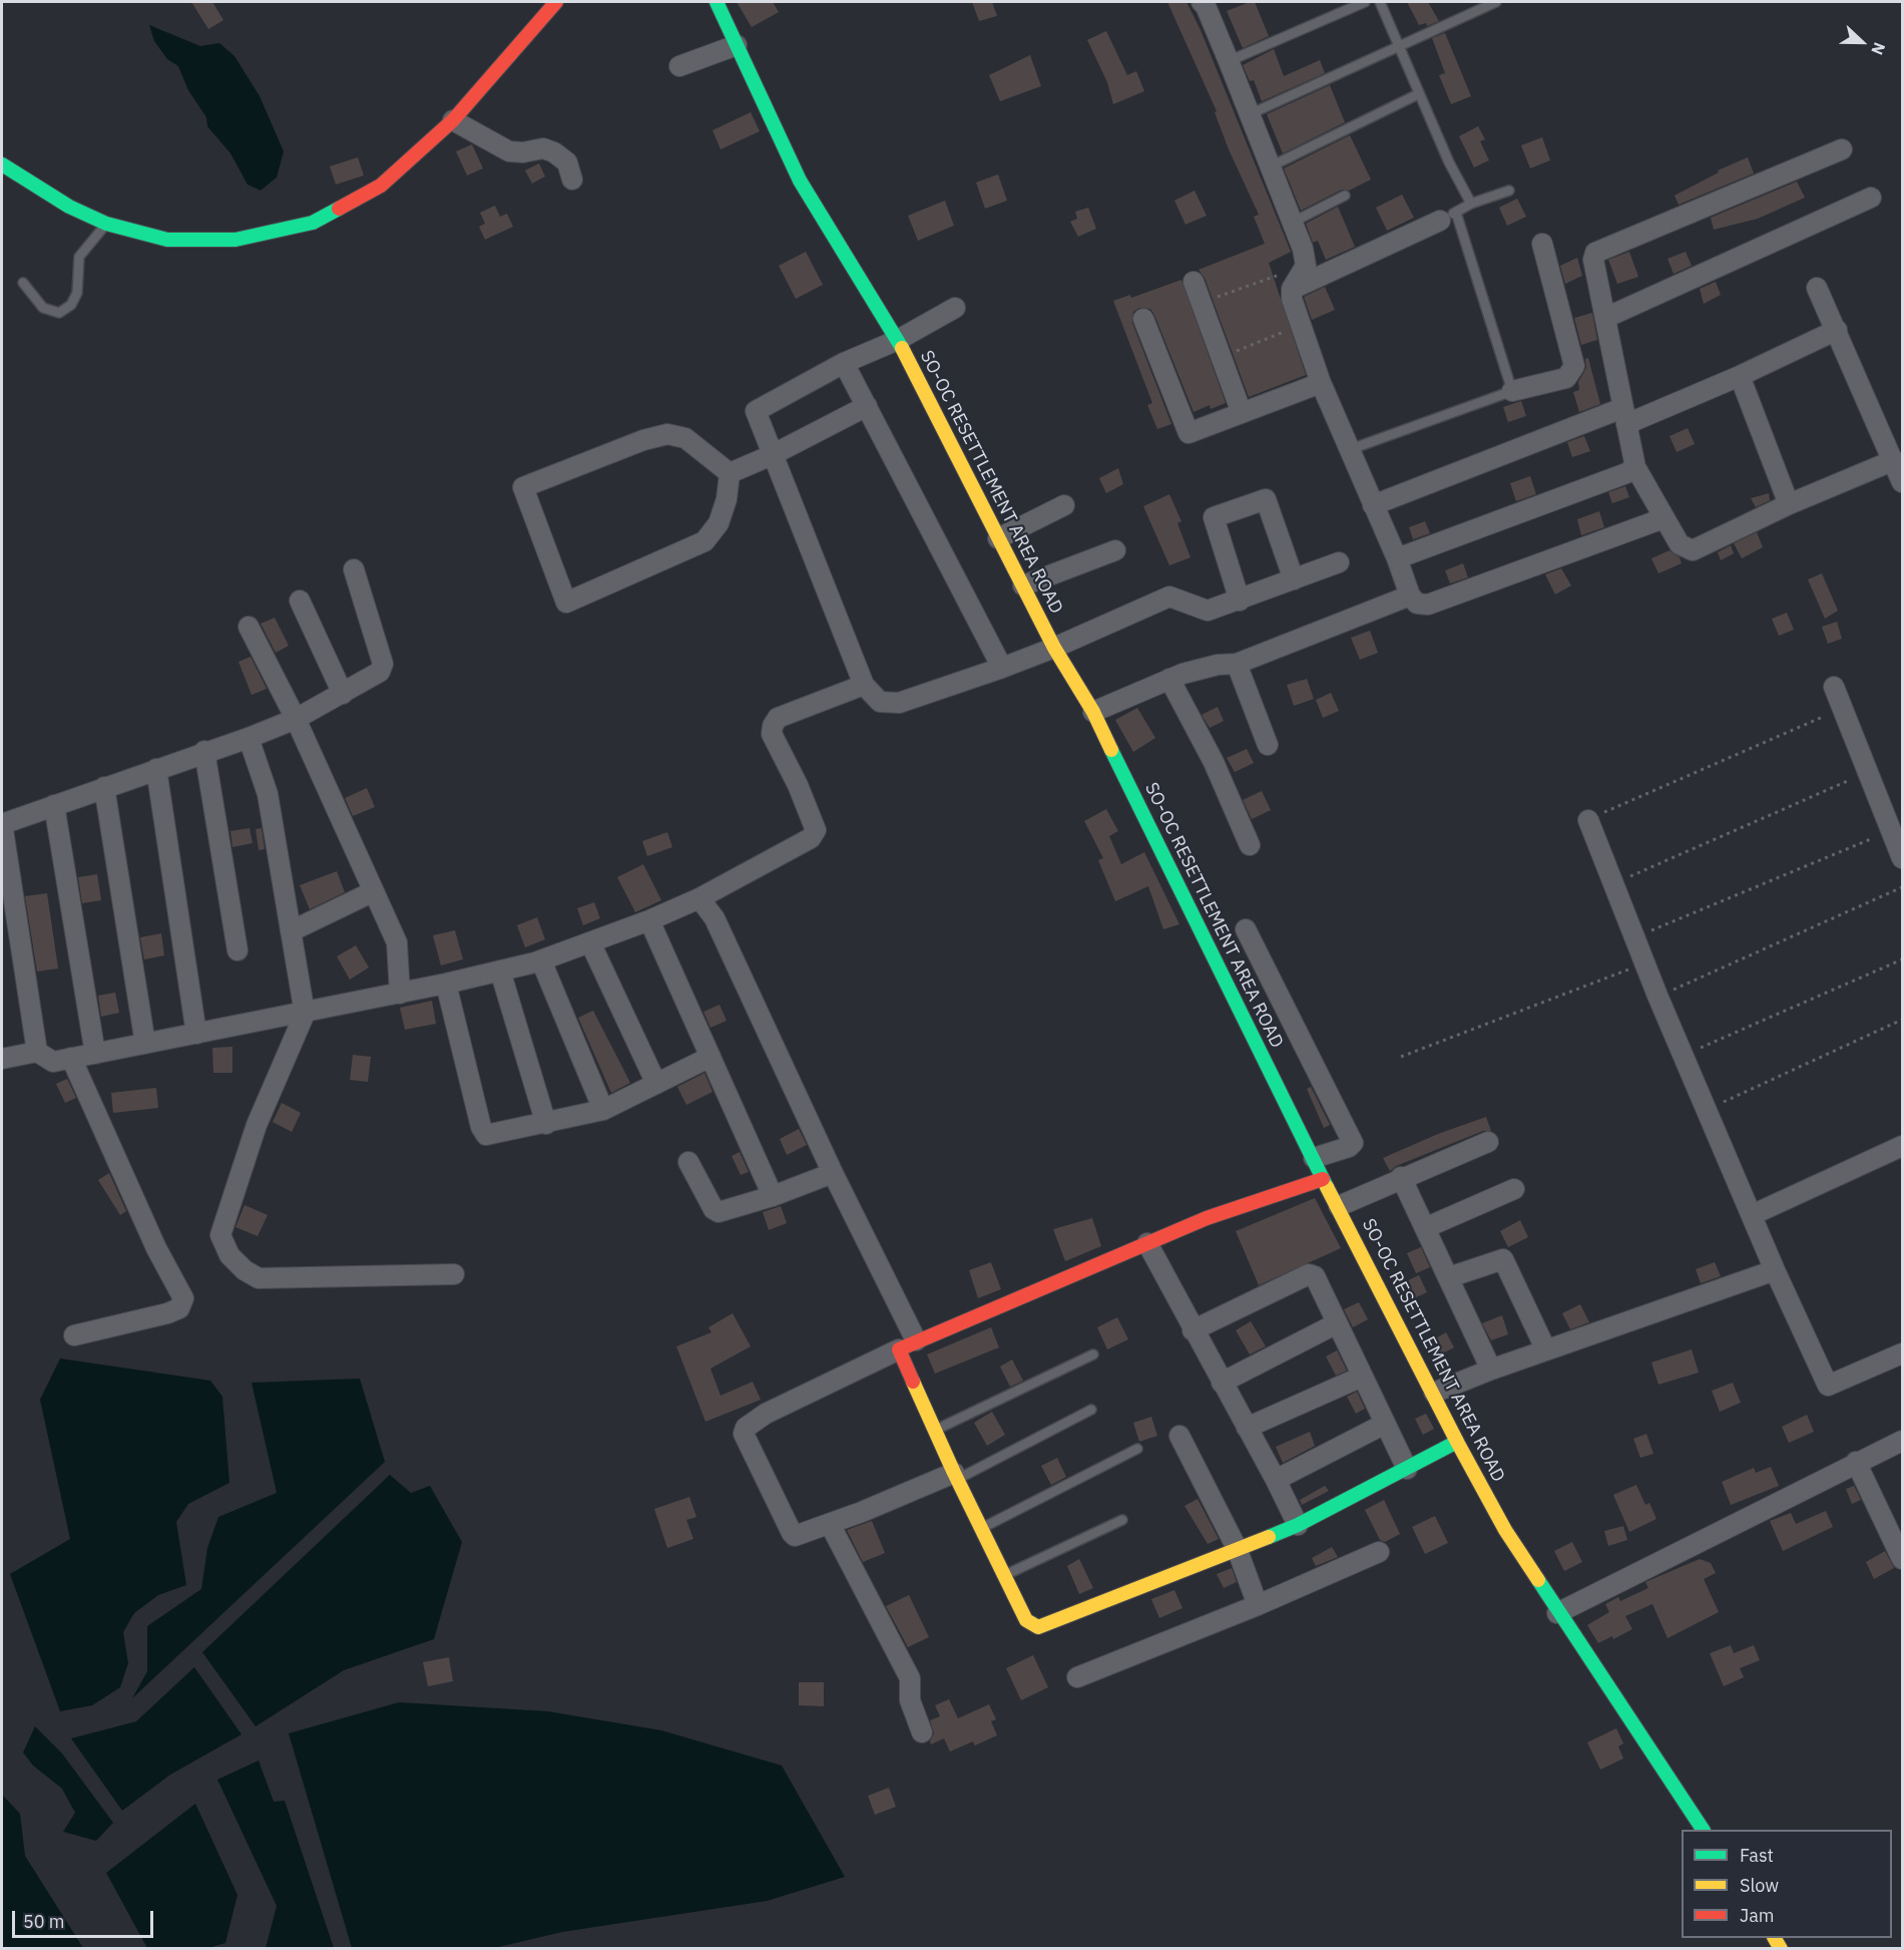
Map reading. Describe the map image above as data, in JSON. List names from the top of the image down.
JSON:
{
  "streets": {
    "street": ["SO-OC RESETTLEMENT AREA ROAD"]
  },
  "legend": ["Fast", "Slow", "Jam"],
  "scale_bar": "50 m",
  "north": "right"
}
